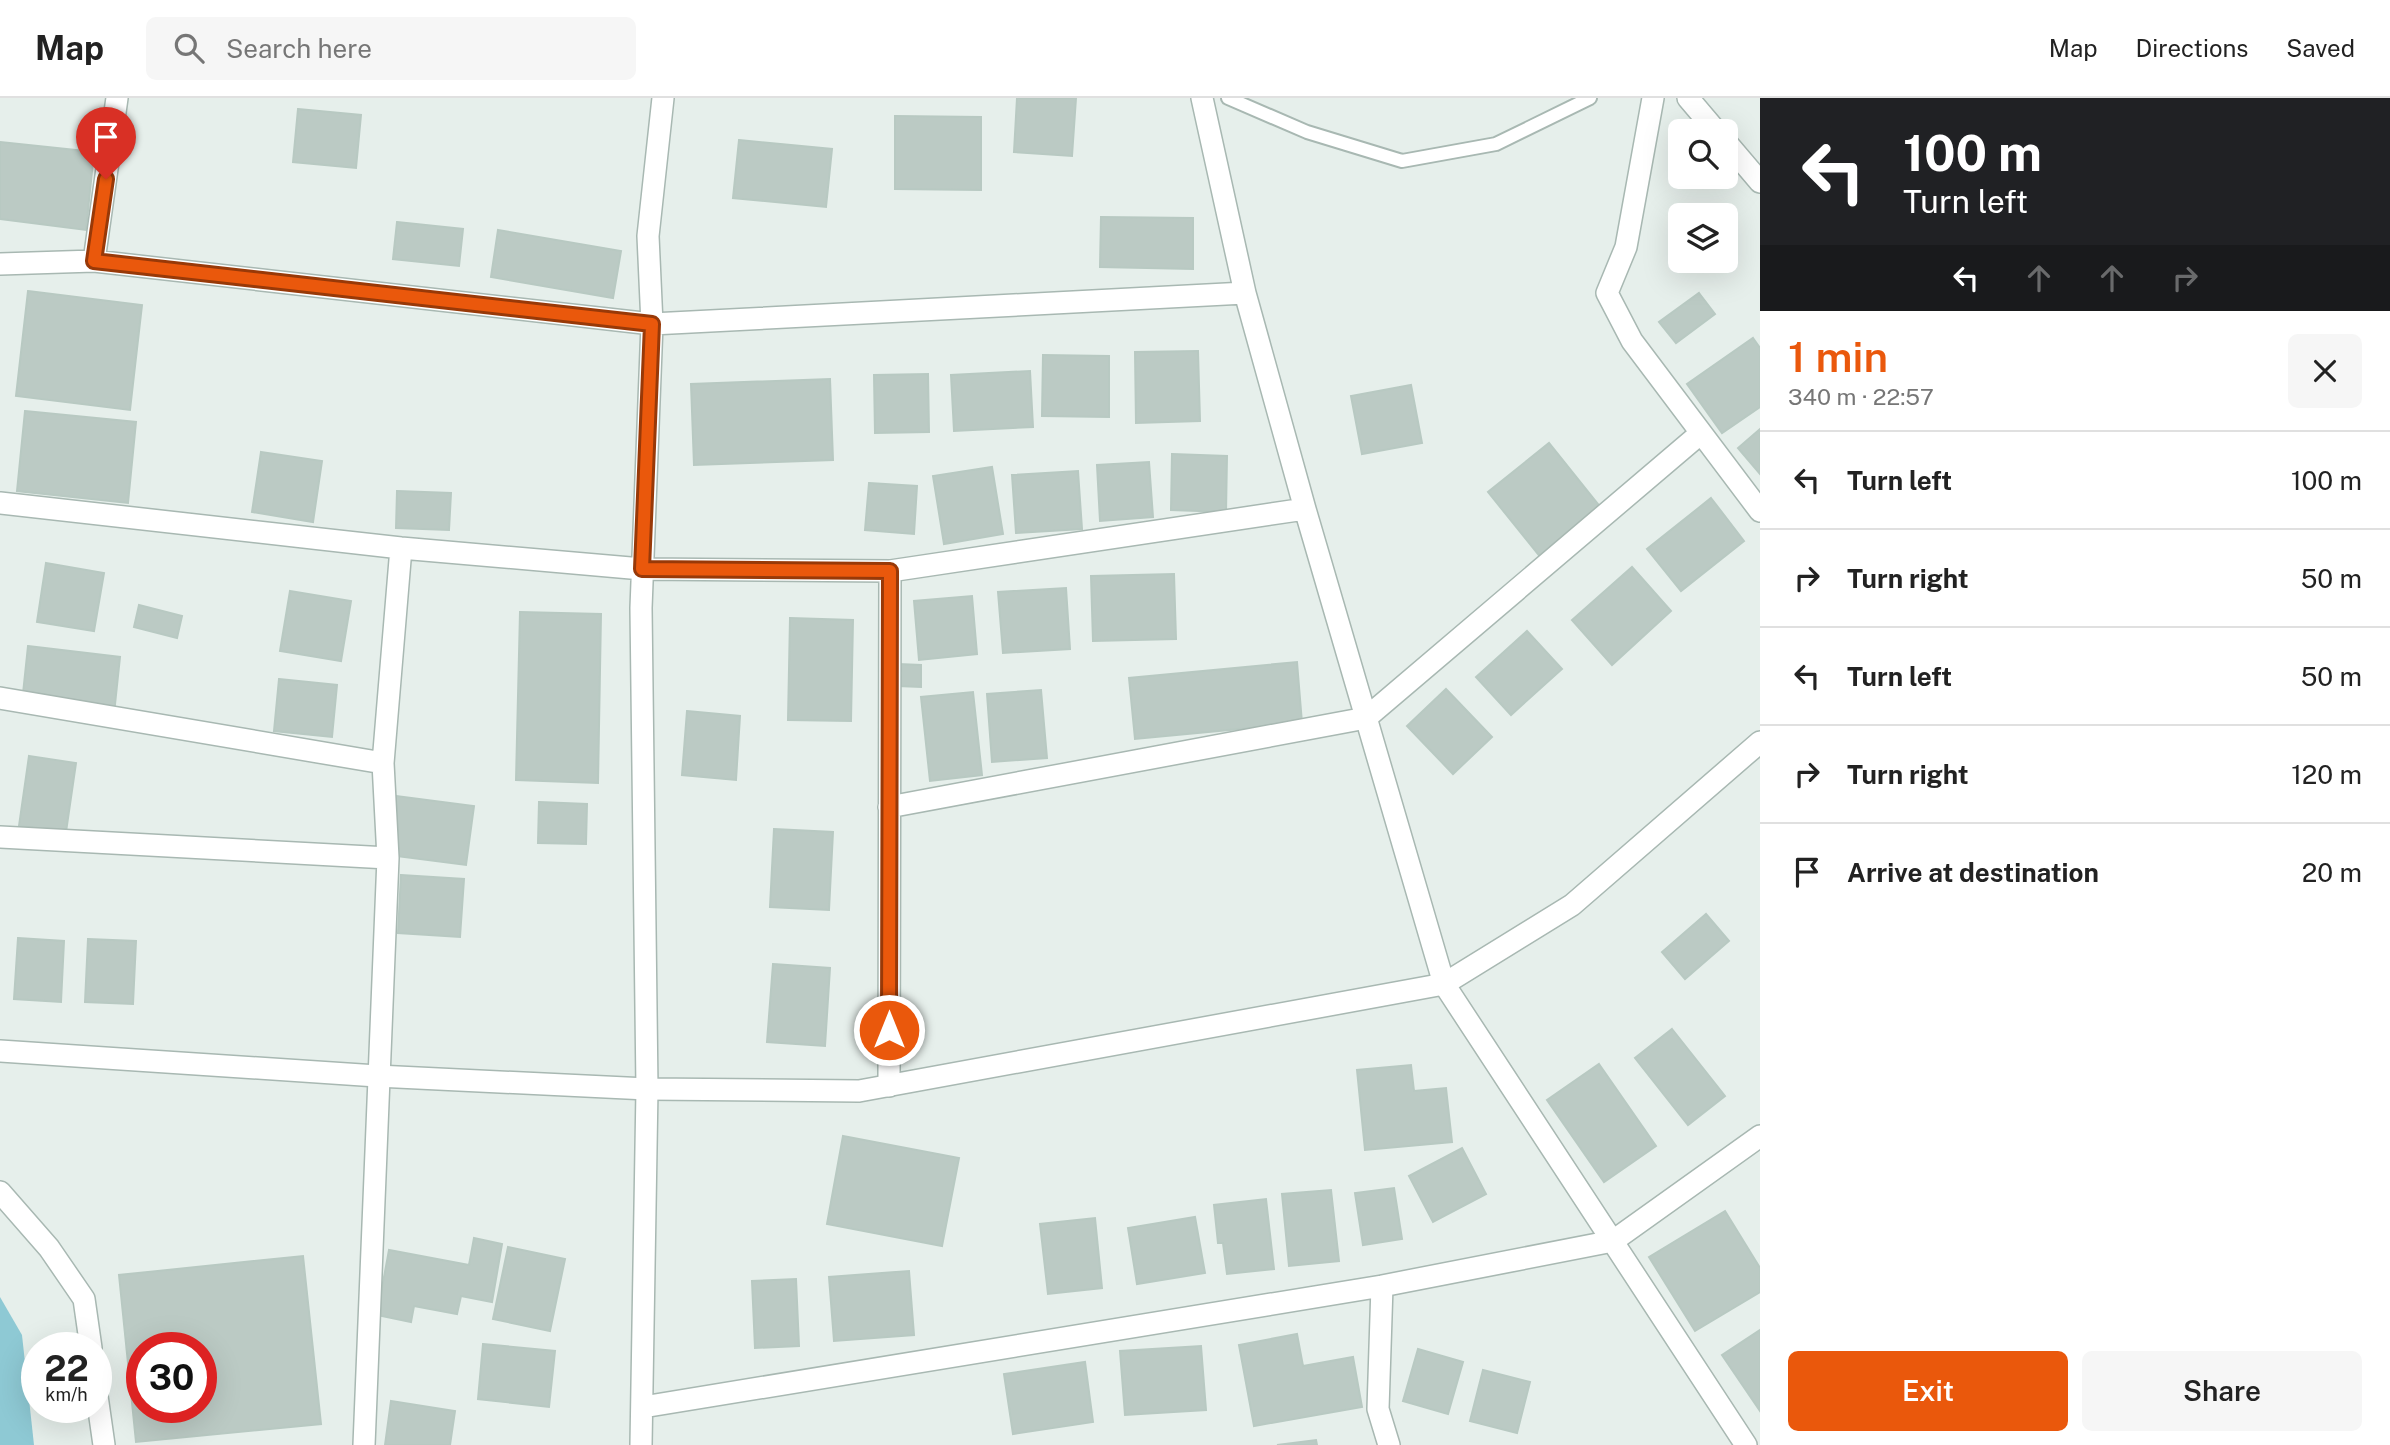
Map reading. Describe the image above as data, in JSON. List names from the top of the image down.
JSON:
{
  "page": {
    "header": "Map",
    "search": "Search here",
    "nav": ["Map", "Directions", "Saved"],
    "turn": ["100 m", "Turn left"],
    "heading": ["1 min", "340 m · 22:57"],
    "list": [
      {
        "name": "Turn left",
        "value": "100 m"
      },
      {
        "name": "Turn right",
        "value": "50 m"
      },
      {
        "name": "Turn left",
        "value": "50 m"
      },
      {
        "name": "Turn right",
        "value": "120 m"
      },
      {
        "name": "Arrive at destination",
        "value": "20 m"
      }
    ],
    "speed": "22 km/h",
    "limit": "30",
    "buttons": ["Exit", "Share"]
  }
}
